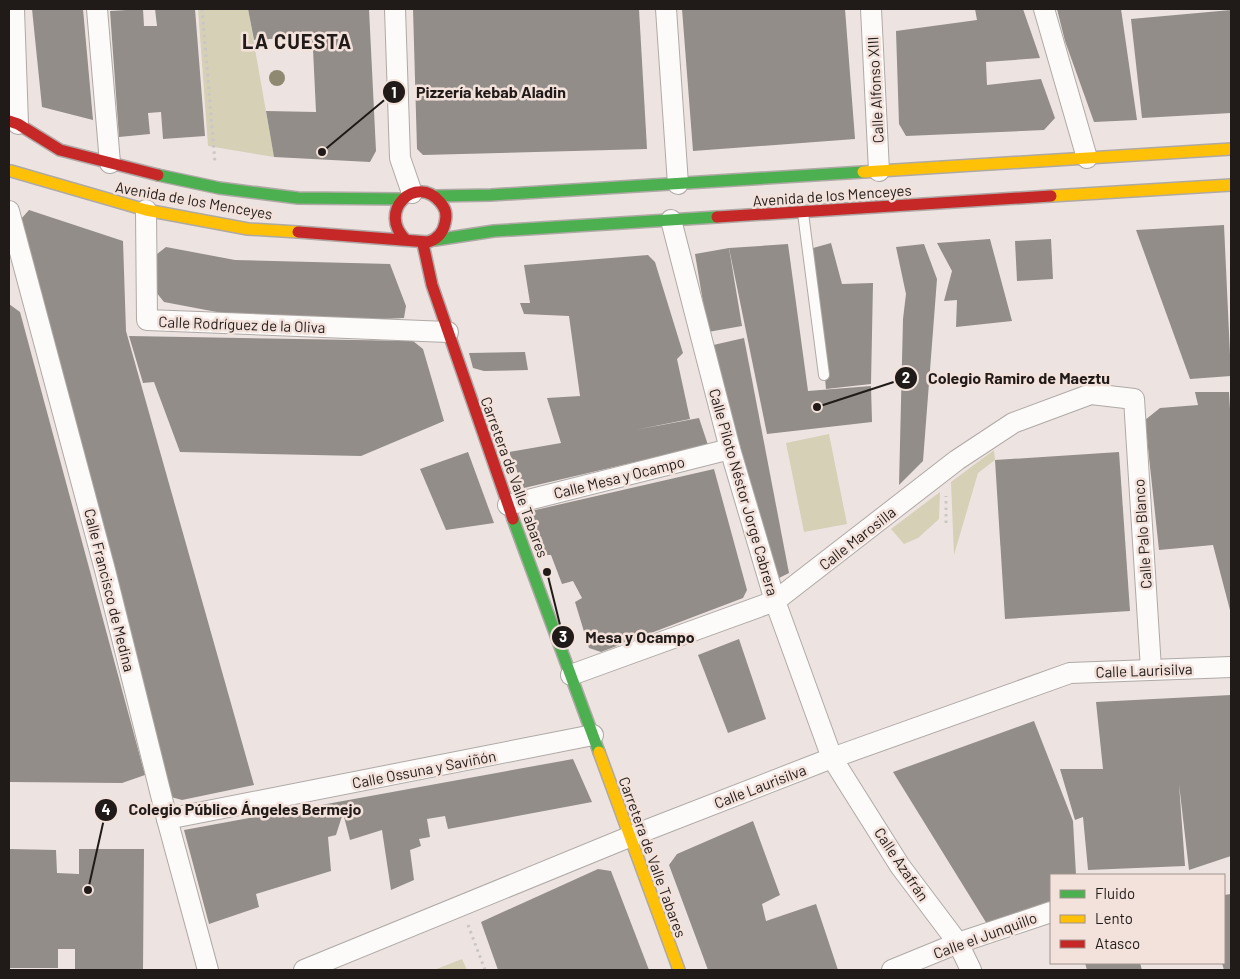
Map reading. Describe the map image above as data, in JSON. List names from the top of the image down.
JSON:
{
  "streets": {
    "main road": ["Avenida de los Menceyes", "Carretera de Valle Tabares"],
    "street": [
      "Calle Alfonso XIII",
      "Calle Rodríguez de la Oliva",
      "Calle Mesa y Ocampo",
      "Calle Piloto Néstor Jorge Cabrera",
      "Calle Palo Blanco",
      "Calle Marosilla",
      "Calle Francisco de Medina",
      "Calle Laurisilva",
      "Calle Ossuna y Saviñón",
      "Calle Azafrán",
      "Calle el Junquillo"
    ]
  },
  "crossings": [
    ["Calle Alfonso XIII", "Avenida de los Menceyes"],
    ["Avenida de los Menceyes", "Calle Rodríguez de la Oliva"],
    ["Avenida de los Menceyes", "Carretera de Valle Tabares"],
    ["Avenida de los Menceyes", "Calle Piloto Néstor Jorge Cabrera"],
    ["Calle Rodríguez de la Oliva", "Carretera de Valle Tabares"],
    ["Carretera de Valle Tabares", "Calle Mesa y Ocampo"],
    ["Carretera de Valle Tabares", "Calle Marosilla"],
    ["Carretera de Valle Tabares", "Calle Laurisilva"],
    ["Carretera de Valle Tabares", "Calle Ossuna y Saviñón"],
    ["Calle Mesa y Ocampo", "Calle Piloto Néstor Jorge Cabrera"],
    ["Calle Piloto Néstor Jorge Cabrera", "Calle Marosilla"],
    ["Calle Piloto Néstor Jorge Cabrera", "Calle Laurisilva"],
    ["Calle Piloto Néstor Jorge Cabrera", "Calle Azafrán"],
    ["Calle Palo Blanco", "Calle Marosilla"],
    ["Calle Palo Blanco", "Calle Laurisilva"],
    ["Calle Francisco de Medina", "Calle Ossuna y Saviñón"],
    ["Calle Laurisilva", "Calle Azafrán"],
    ["Calle Azafrán", "Calle el Junquillo"]
  ],
  "districts": ["LA CUESTA"],
  "places": [
    "Pizzería kebab Aladin",
    "Colegio Ramiro de Maeztu",
    "Mesa y Ocampo",
    "Colegio Público Ángeles Bermejo"
  ],
  "legend": ["Fluido", "Lento", "Atasco"]
}
